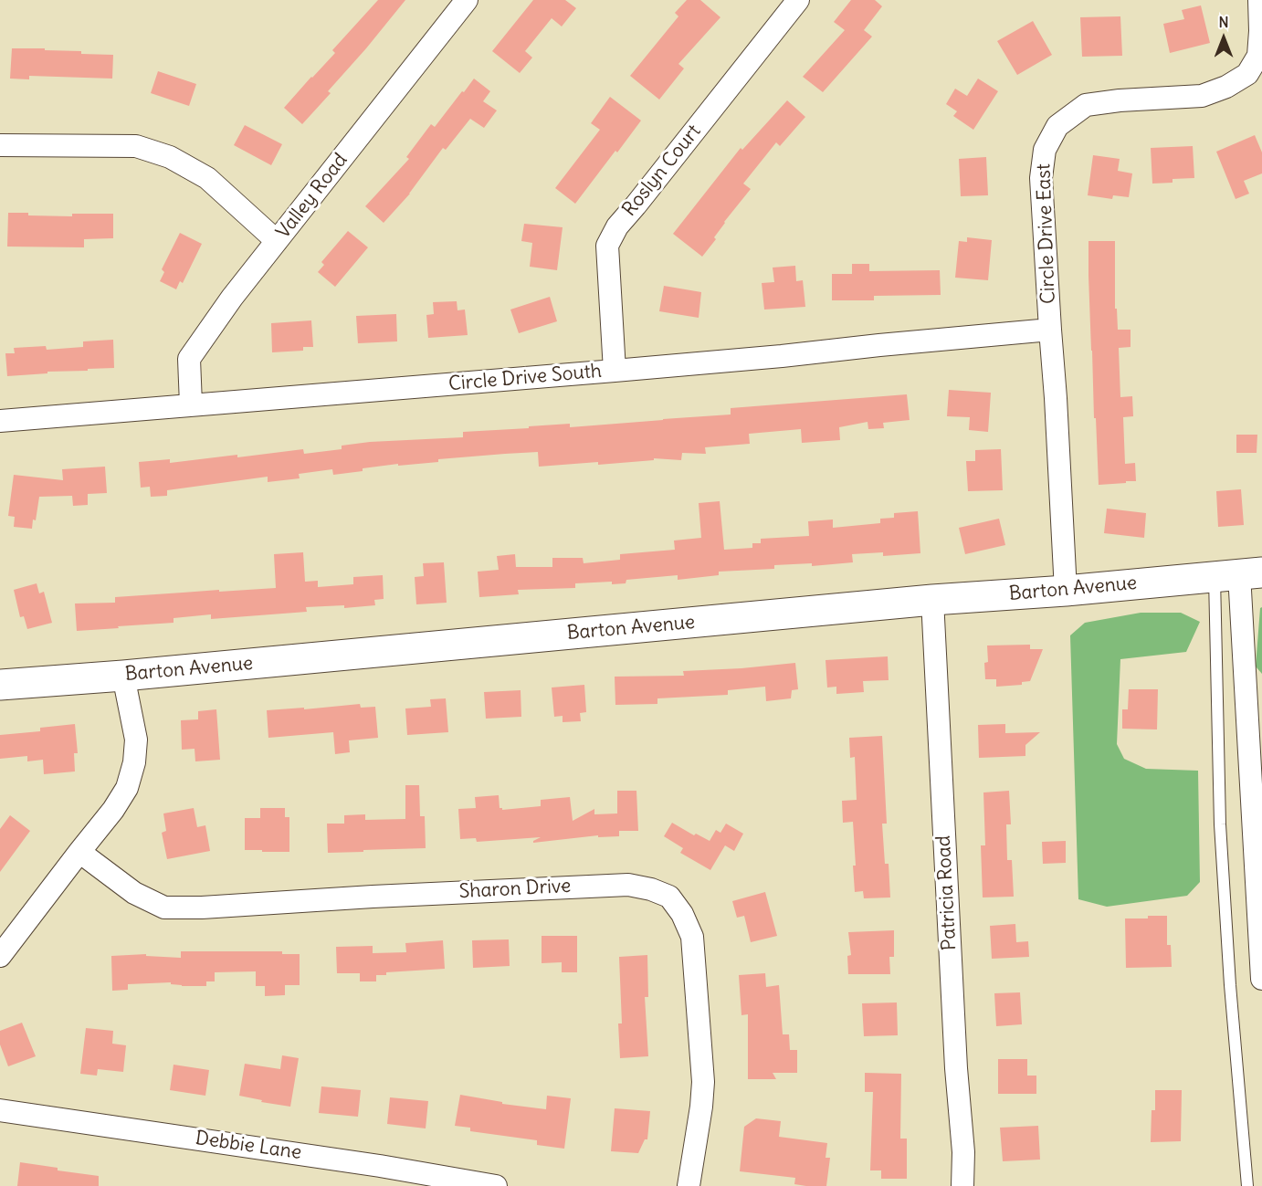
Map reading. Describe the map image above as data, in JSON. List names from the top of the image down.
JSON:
{
  "streets": {
    "street": [
      "Roslyn Court",
      "Valley Road",
      "Circle Drive East",
      "Circle Drive South",
      "Barton Avenue",
      "Sharon Drive",
      "Patricia Road",
      "Debbie Lane"
    ]
  },
  "crossings": [
    ["Roslyn Court", "Circle Drive South"],
    ["Valley Road", "Circle Drive South"],
    ["Circle Drive East", "Circle Drive South"],
    ["Circle Drive East", "Barton Avenue"],
    ["Barton Avenue", "Patricia Road"]
  ],
  "north": "top"
}
